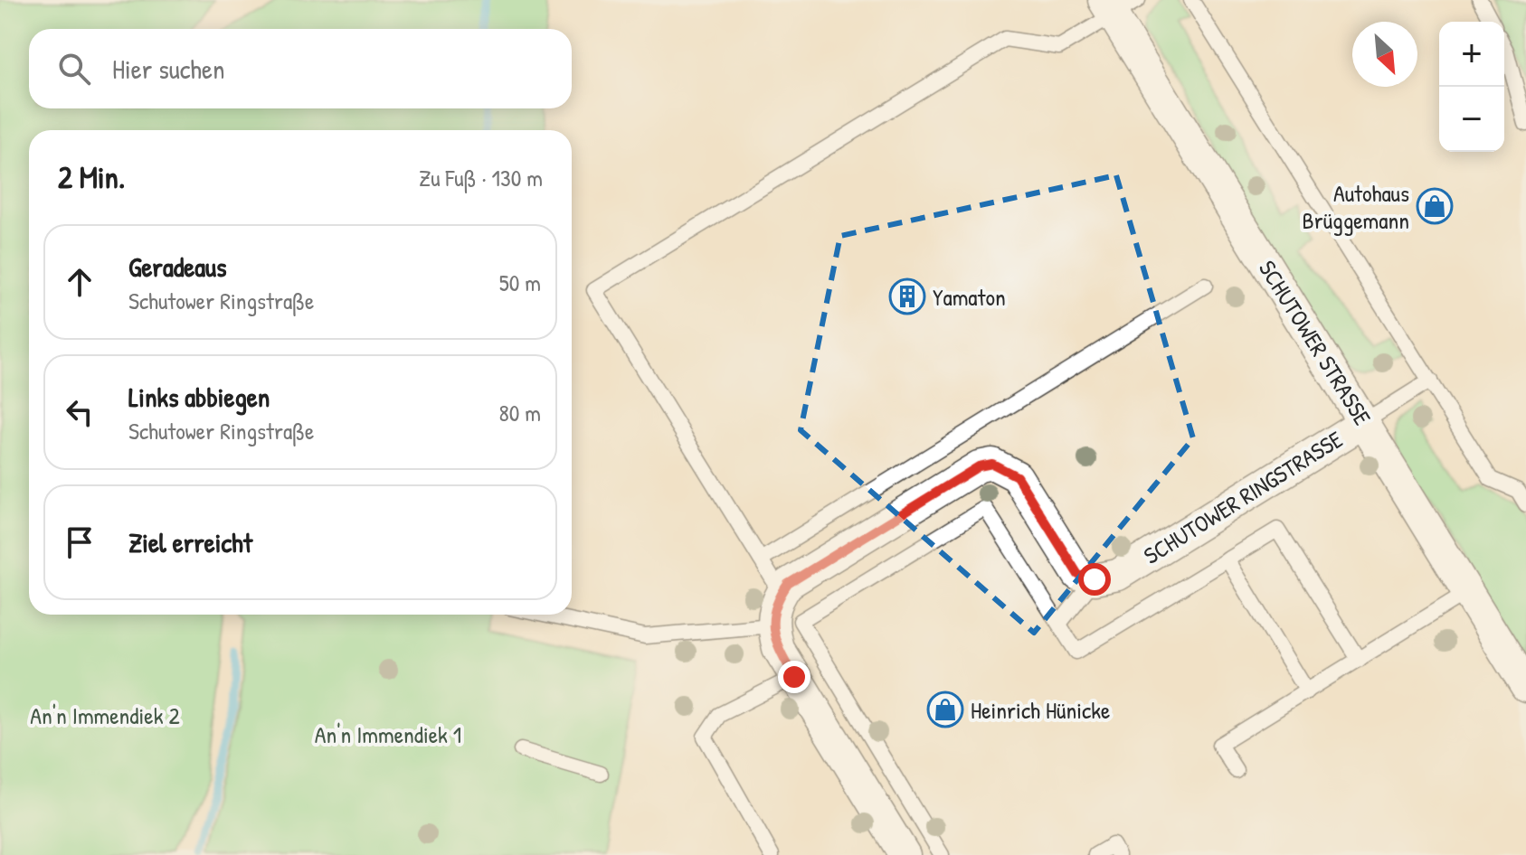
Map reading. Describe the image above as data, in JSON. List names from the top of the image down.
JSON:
{
  "streets": {
    "street": ["SCHUTOWER STRASSE", "SCHUTOWER RINGSTRASSE"]
  },
  "crossings": [
    ["SCHUTOWER STRASSE", "SCHUTOWER RINGSTRASSE"]
  ],
  "parks": ["An'n Immendiek 2", "An'n Immendiek 1"],
  "places": {
    "shop": ["Autohaus Brüggemann", "Heinrich Hünicke"],
    "building": ["Yamaton"]
  },
  "north": "bottom right",
  "page": {
    "map_buttons": ["+", "−"],
    "search": "Hier suchen",
    "heading": ["2 Min.", "Zu Fuß · 130 m"],
    "list": [
      ["Geradeaus", "Schutower Ringstraße", "50 m"],
      ["Links abbiegen", "Schutower Ringstraße", "80 m"],
      "Ziel erreicht"
    ]
  }
}
